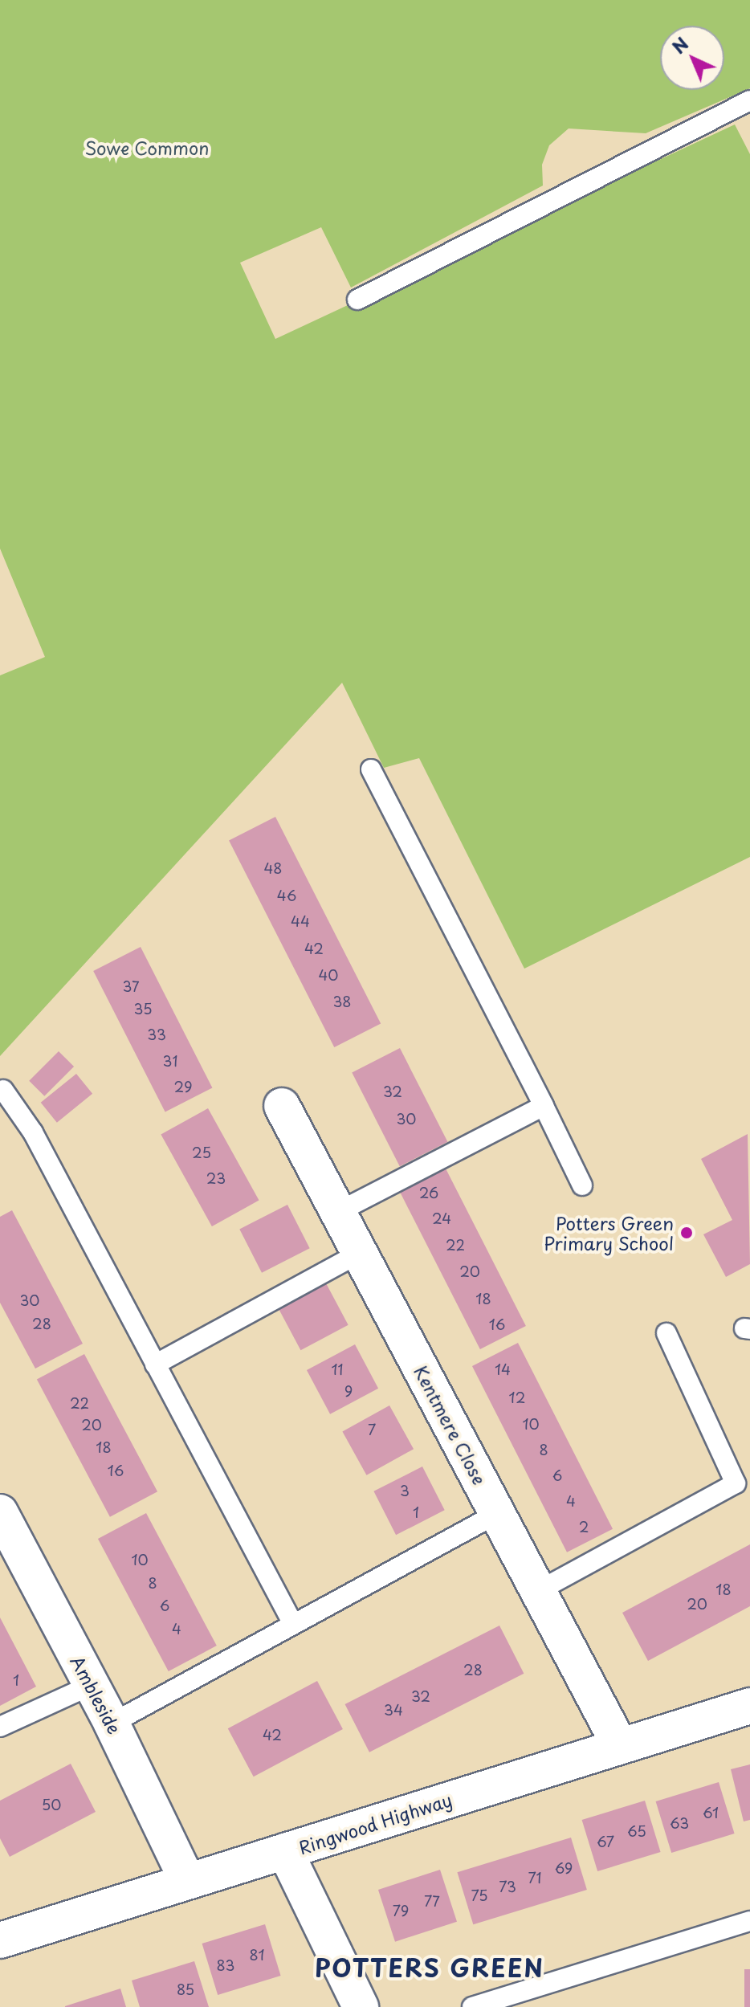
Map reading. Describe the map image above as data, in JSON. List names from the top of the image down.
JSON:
{
  "streets": {
    "street": ["Kentmere Close", "Ambleside", "Ringwood Highway"]
  },
  "crossings": [
    ["Kentmere Close", "Ringwood Highway"],
    ["Ambleside", "Ringwood Highway"]
  ],
  "districts": ["POTTERS GREEN"],
  "parks": ["Sowe Common"],
  "places": ["Potters Green Primary School"],
  "house_numbers": [
    "48",
    "46",
    "44",
    "42",
    "40",
    "37",
    "38",
    "35",
    "33",
    "31",
    "29",
    "32",
    "30",
    "25",
    "23",
    "26",
    "24",
    "22",
    "20",
    "18",
    "30",
    "28",
    "16",
    "11",
    "14",
    "9",
    "12",
    "22",
    "10",
    "20",
    "7",
    "18",
    "8",
    "16",
    "6",
    "3",
    "4",
    "1",
    "2",
    "10",
    "8",
    "18",
    "20",
    "6",
    "4",
    "28",
    "1",
    "32",
    "34",
    "42",
    "50",
    "61",
    "63",
    "65",
    "67",
    "69",
    "71",
    "73",
    "75",
    "77",
    "79",
    "81",
    "83",
    "85"
  ],
  "north": "top left"
}
